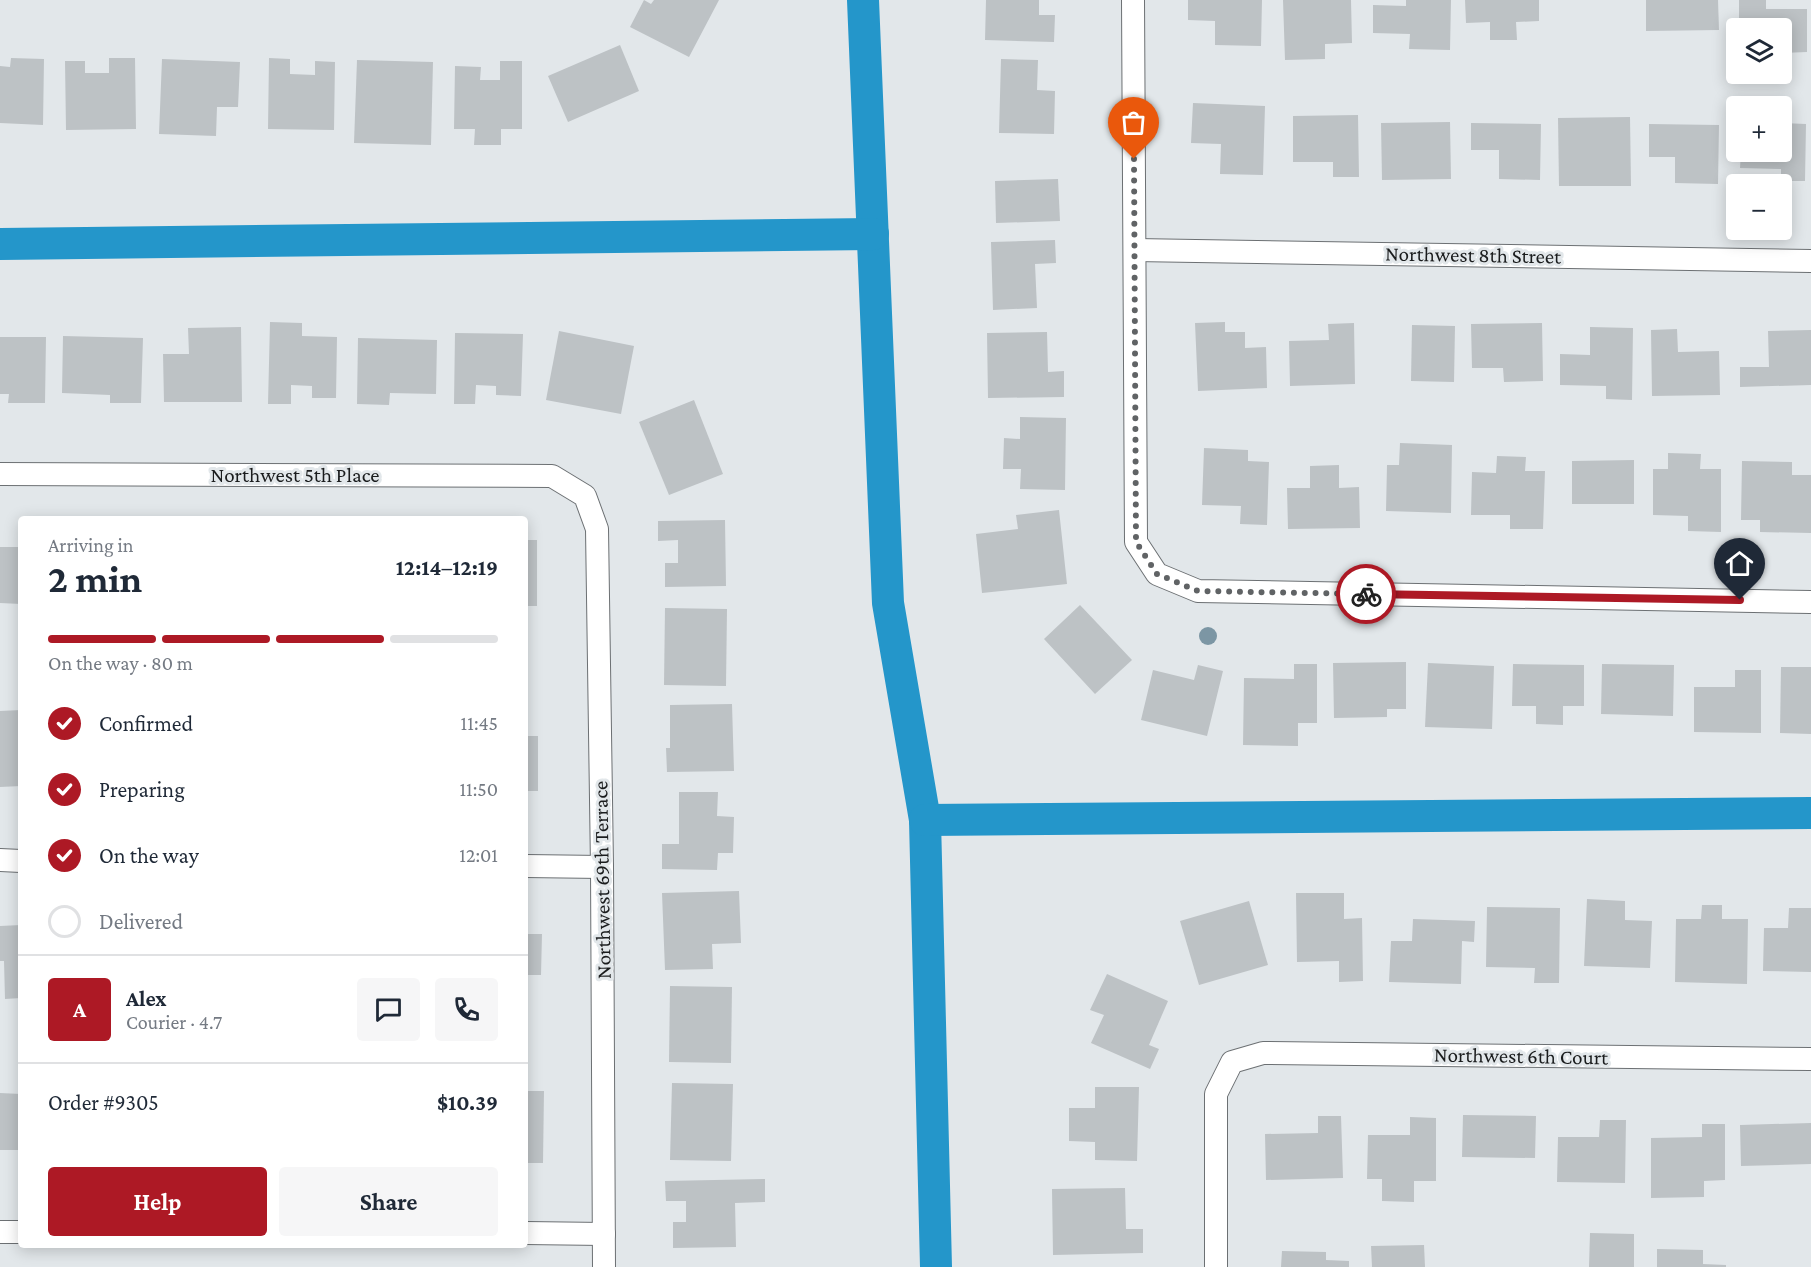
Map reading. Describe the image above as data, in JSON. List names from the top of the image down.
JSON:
{
  "streets": {
    "street": [
      "Northwest 8th Street",
      "Northwest 5th Place",
      "Northwest 69th Terrace",
      "Northwest 6th Court"
    ]
  },
  "crossings": [
    ["Northwest 5th Place", "Northwest 69th Terrace"]
  ],
  "page": {
    "map_buttons": ["+", "−"],
    "heading": ["2 min", "Arriving in", "12:14–12:19"],
    "panel": [
      "Alex",
      "Courier · 4.7",
      "Order #9305",
      "$10.39"
    ],
    "bar": "On the way · 80 m",
    "list": [
      ["Confirmed", "11:45"],
      ["Preparing", "11:50"],
      ["On the way", "12:01"],
      "Delivered"
    ],
    "round": "A",
    "buttons": ["Help", "Share"]
  }
}
